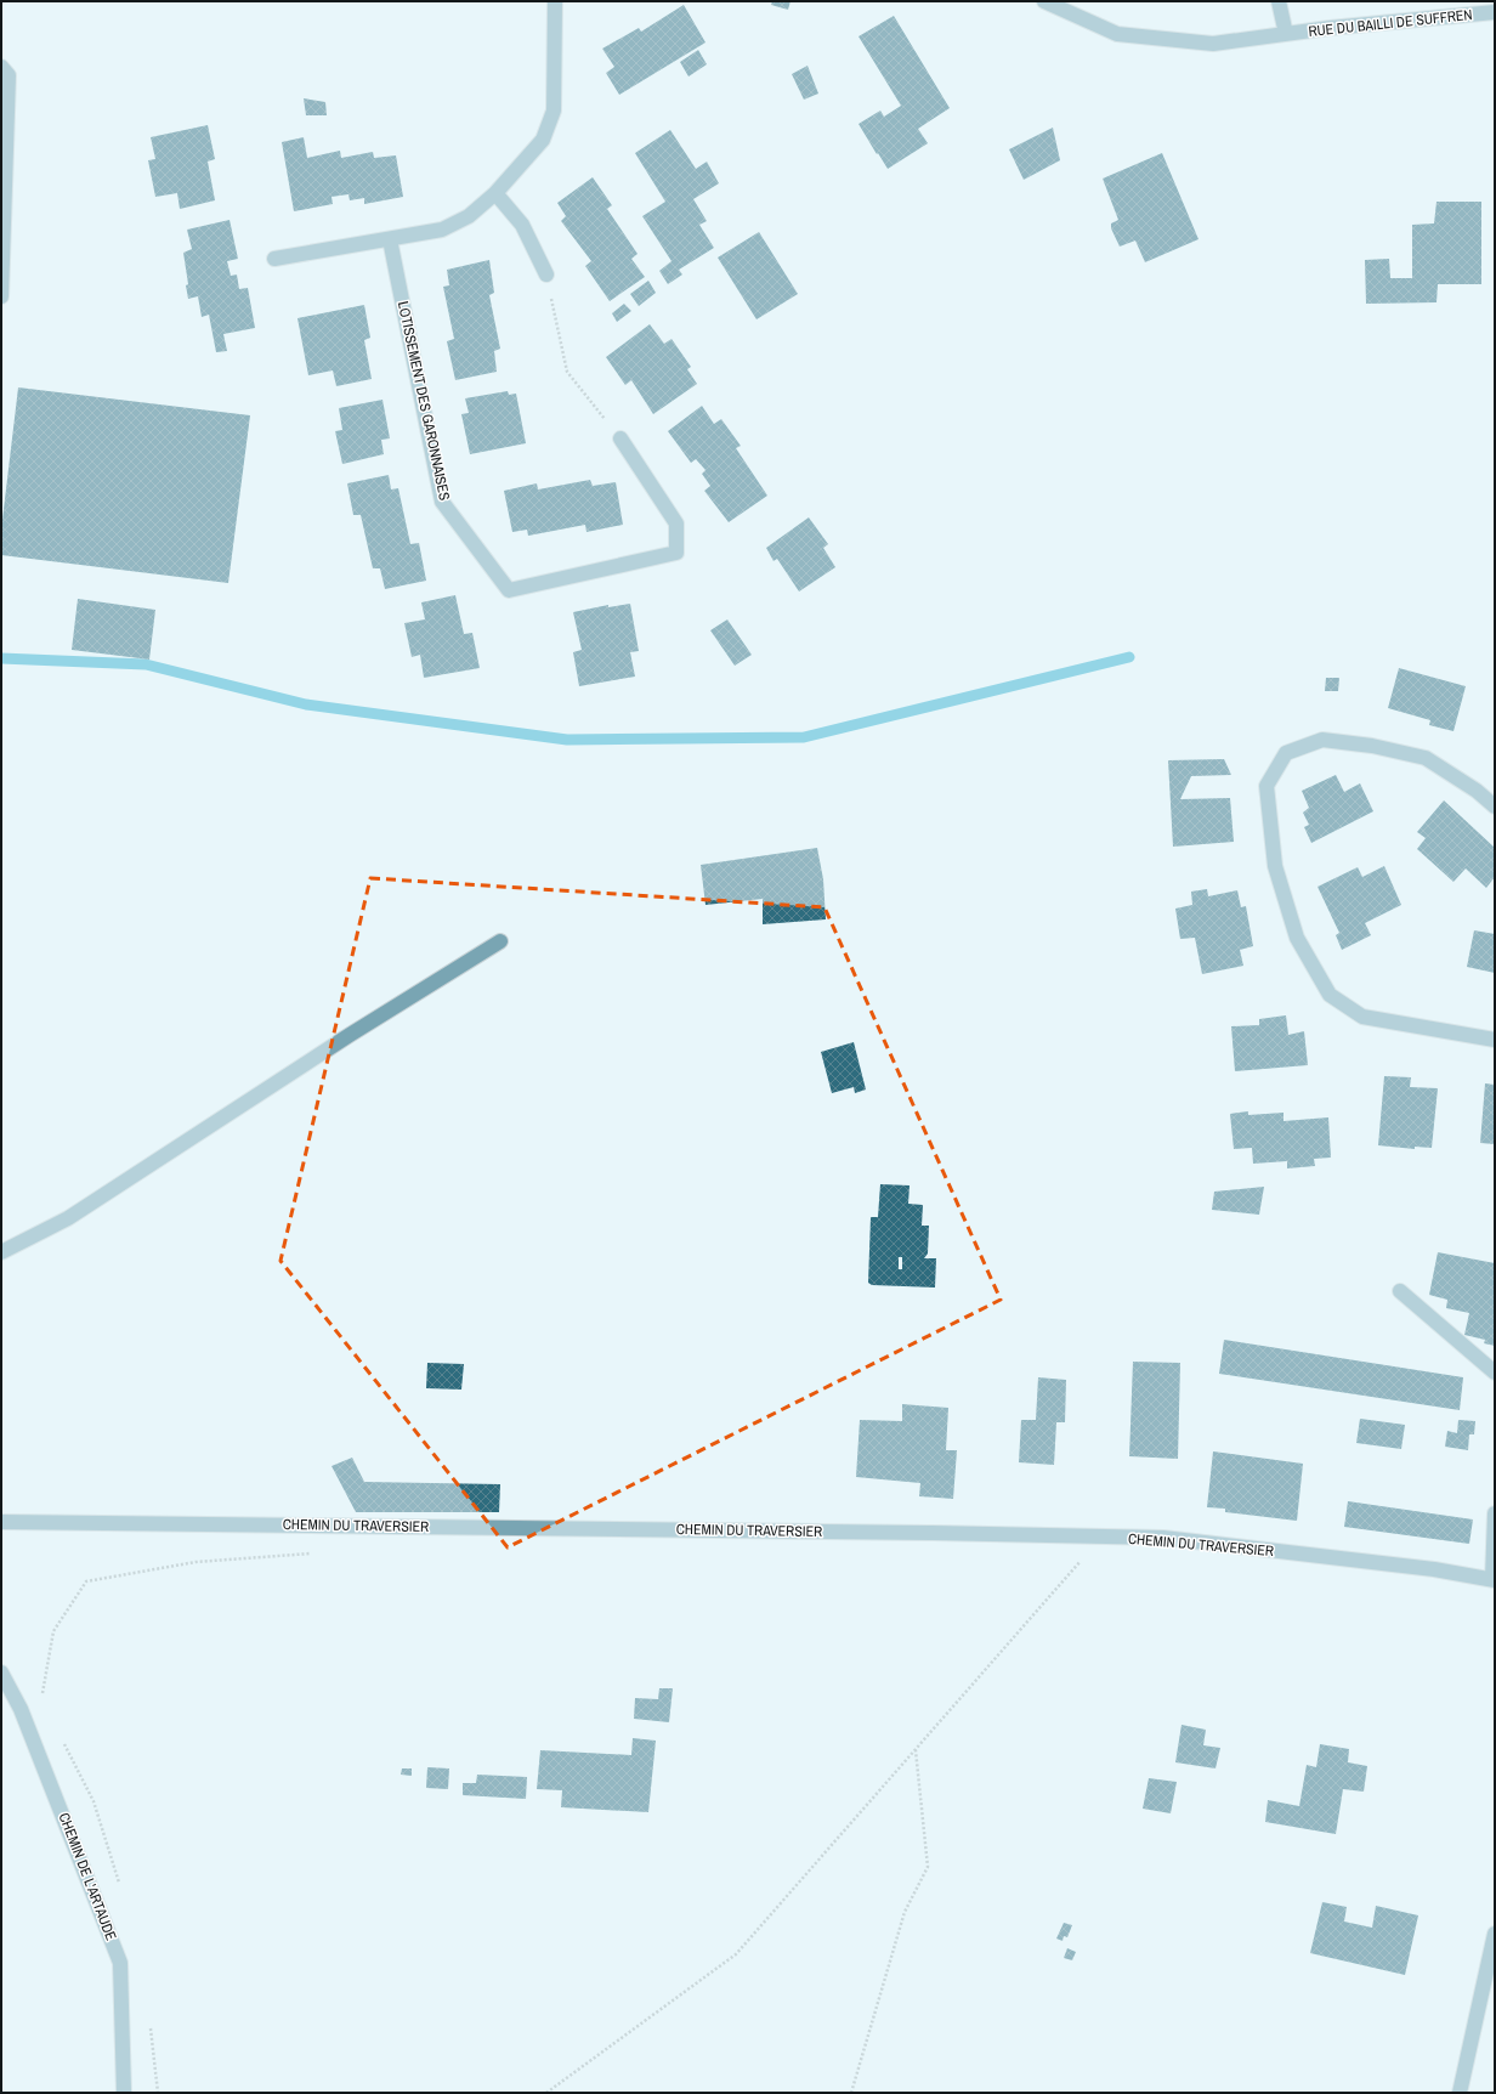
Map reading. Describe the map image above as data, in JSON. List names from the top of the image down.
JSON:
{
  "streets": {
    "street": [
      "RUE DU BAILLI DE SUFFREN",
      "LOTISSEMENT DES GARONNAISES",
      "CHEMIN DU TRAVERSIER",
      "CHEMIN DE L'ARTAUDE"
    ]
  }
}
